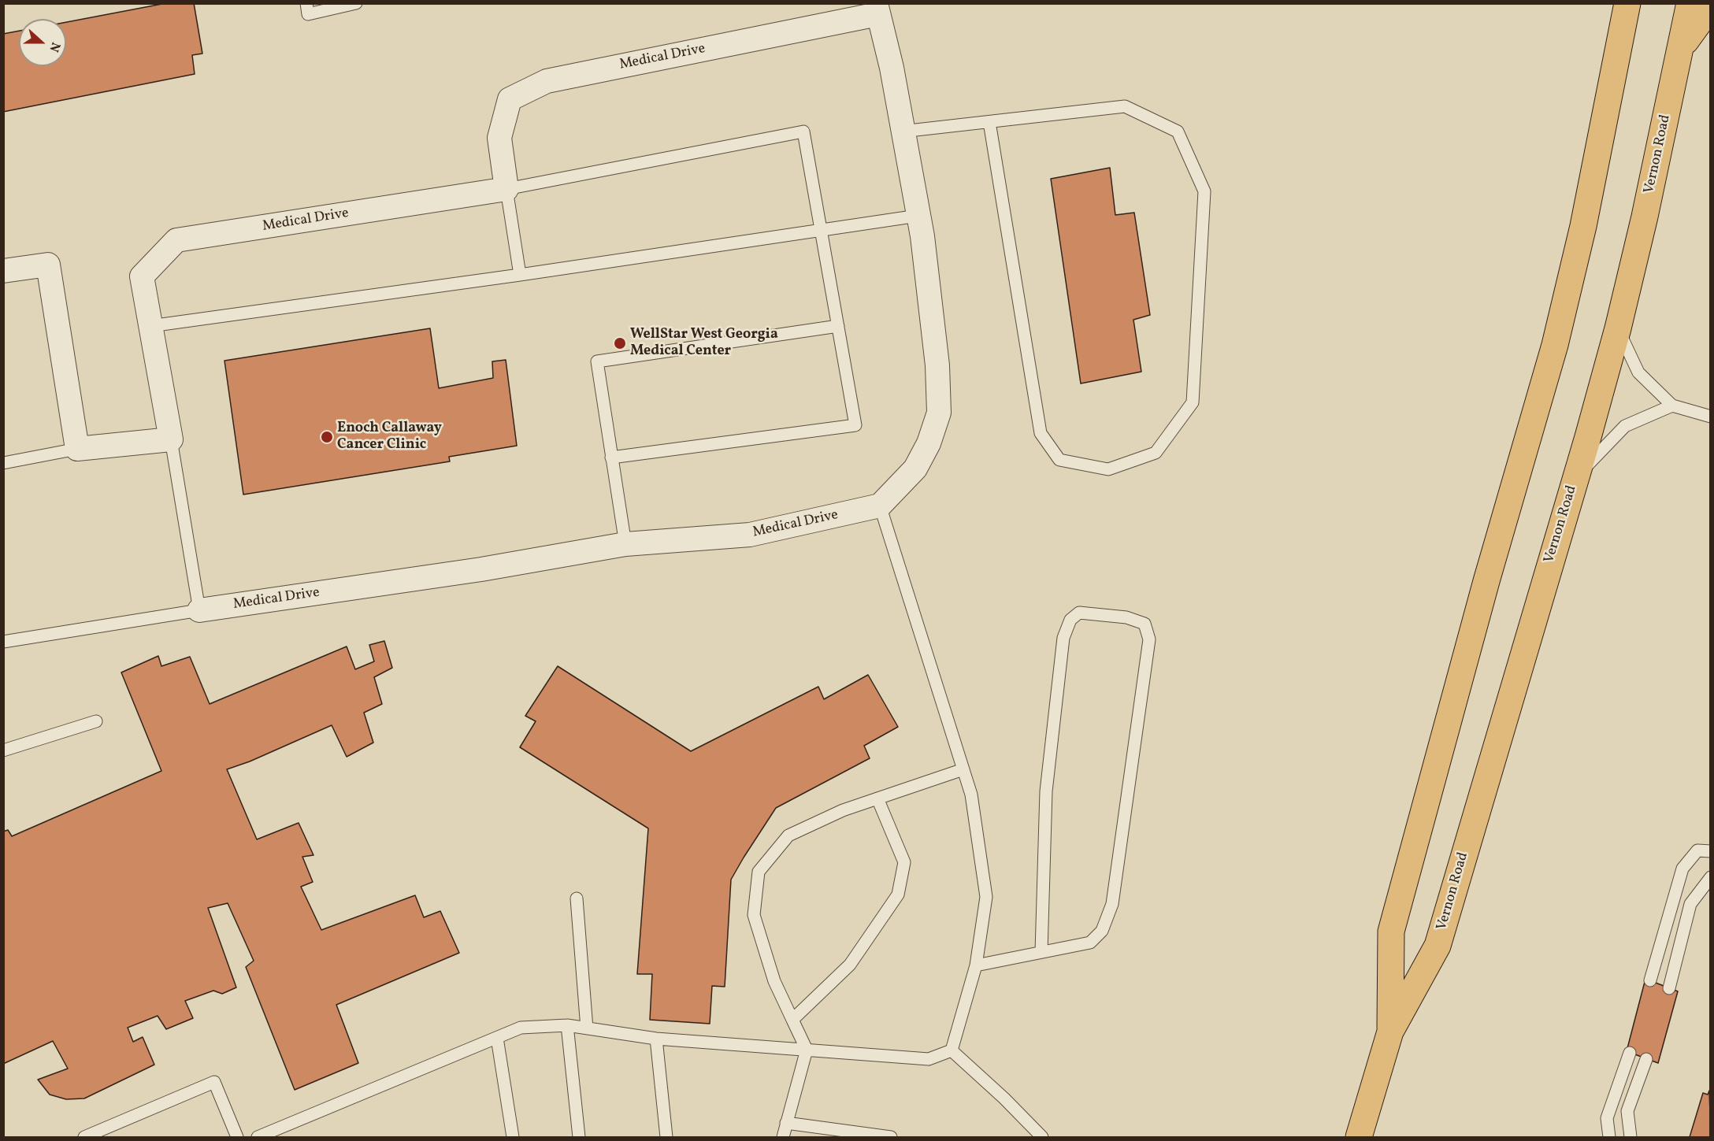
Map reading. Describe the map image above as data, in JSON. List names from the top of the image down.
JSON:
{
  "streets": {
    "main road": ["Vernon Road"],
    "street": ["Medical Drive"]
  },
  "places": ["WellStar West Georgia Medical Center", "Enoch Callaway Cancer Clinic"],
  "north": "right"
}
